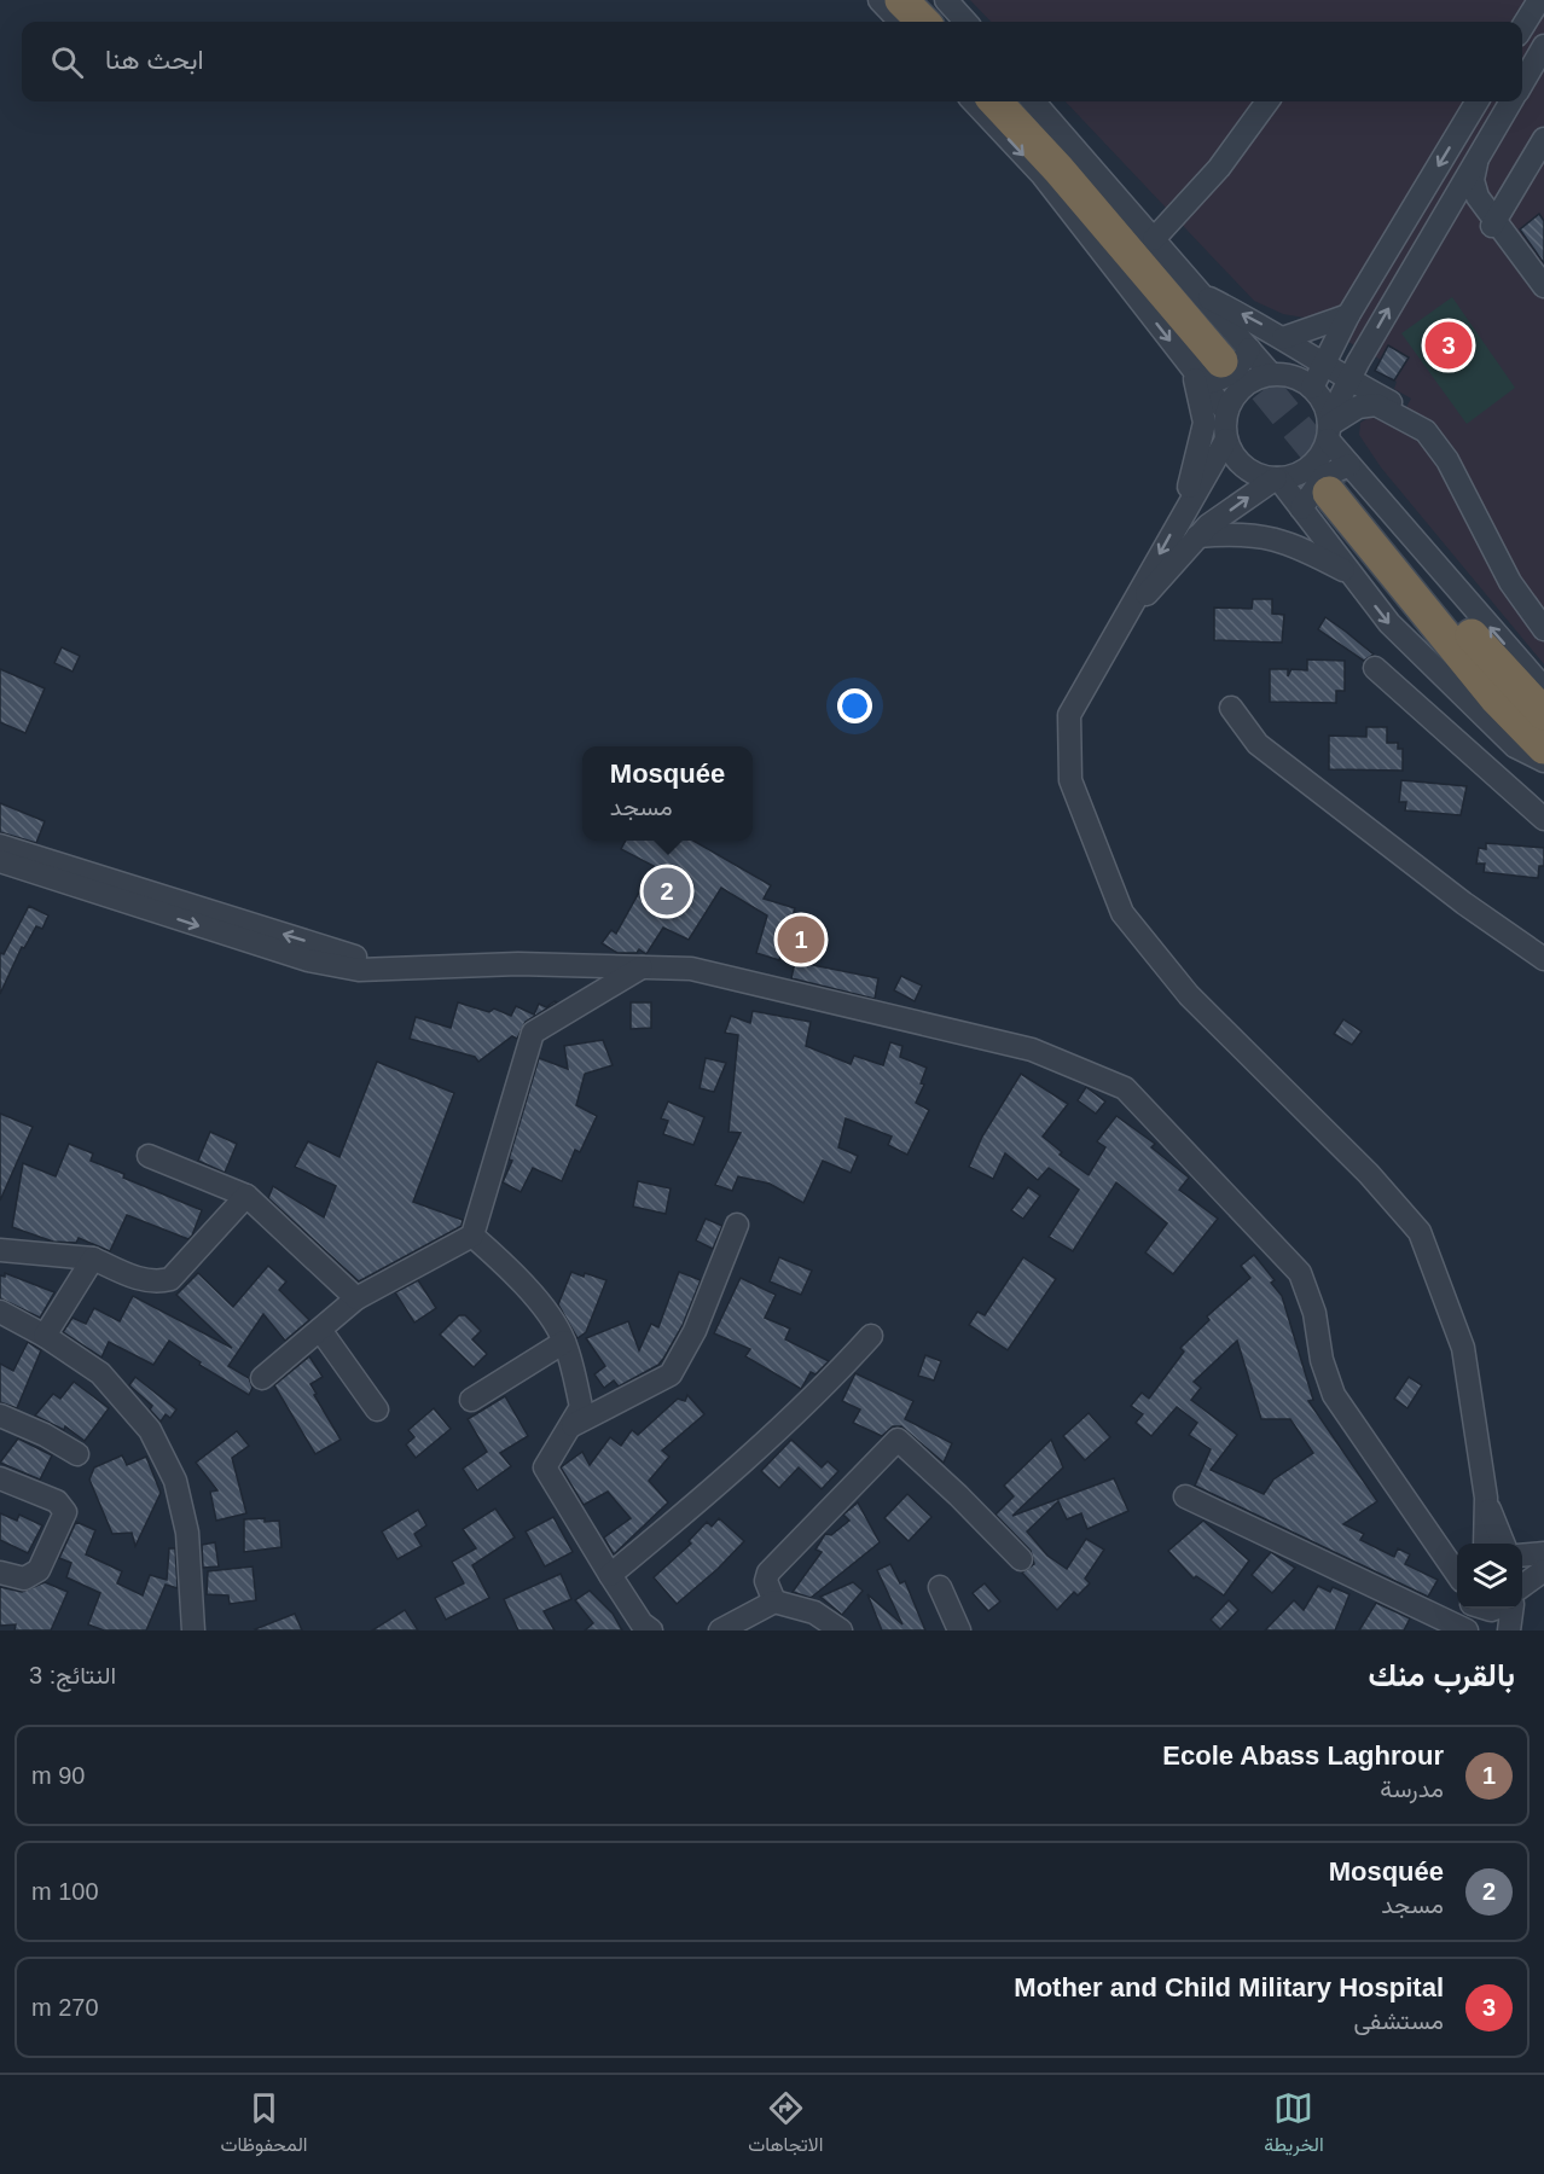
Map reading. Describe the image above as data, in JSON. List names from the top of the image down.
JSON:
{
  "page": {
    "search": "ابحث هنا",
    "pins": ["3", "2", "1"],
    "popup": ["Mosquée", "مسجد"],
    "heading": ["بالقرب منك", "النتائج: 3"],
    "list": [
      {
        "mark": "1",
        "name": "Ecole Abass Laghrour",
        "note": "مدرسة",
        "value": "90 m"
      },
      {
        "mark": "2",
        "name": "Mosquée",
        "note": "مسجد",
        "value": "100 m"
      },
      {
        "mark": "3",
        "name": "Mother and Child Military Hospital",
        "note": "مستشفى",
        "value": "270 m"
      }
    ],
    "nav": ["الخريطة", "الاتجاهات", "المحفوظات"]
  }
}
